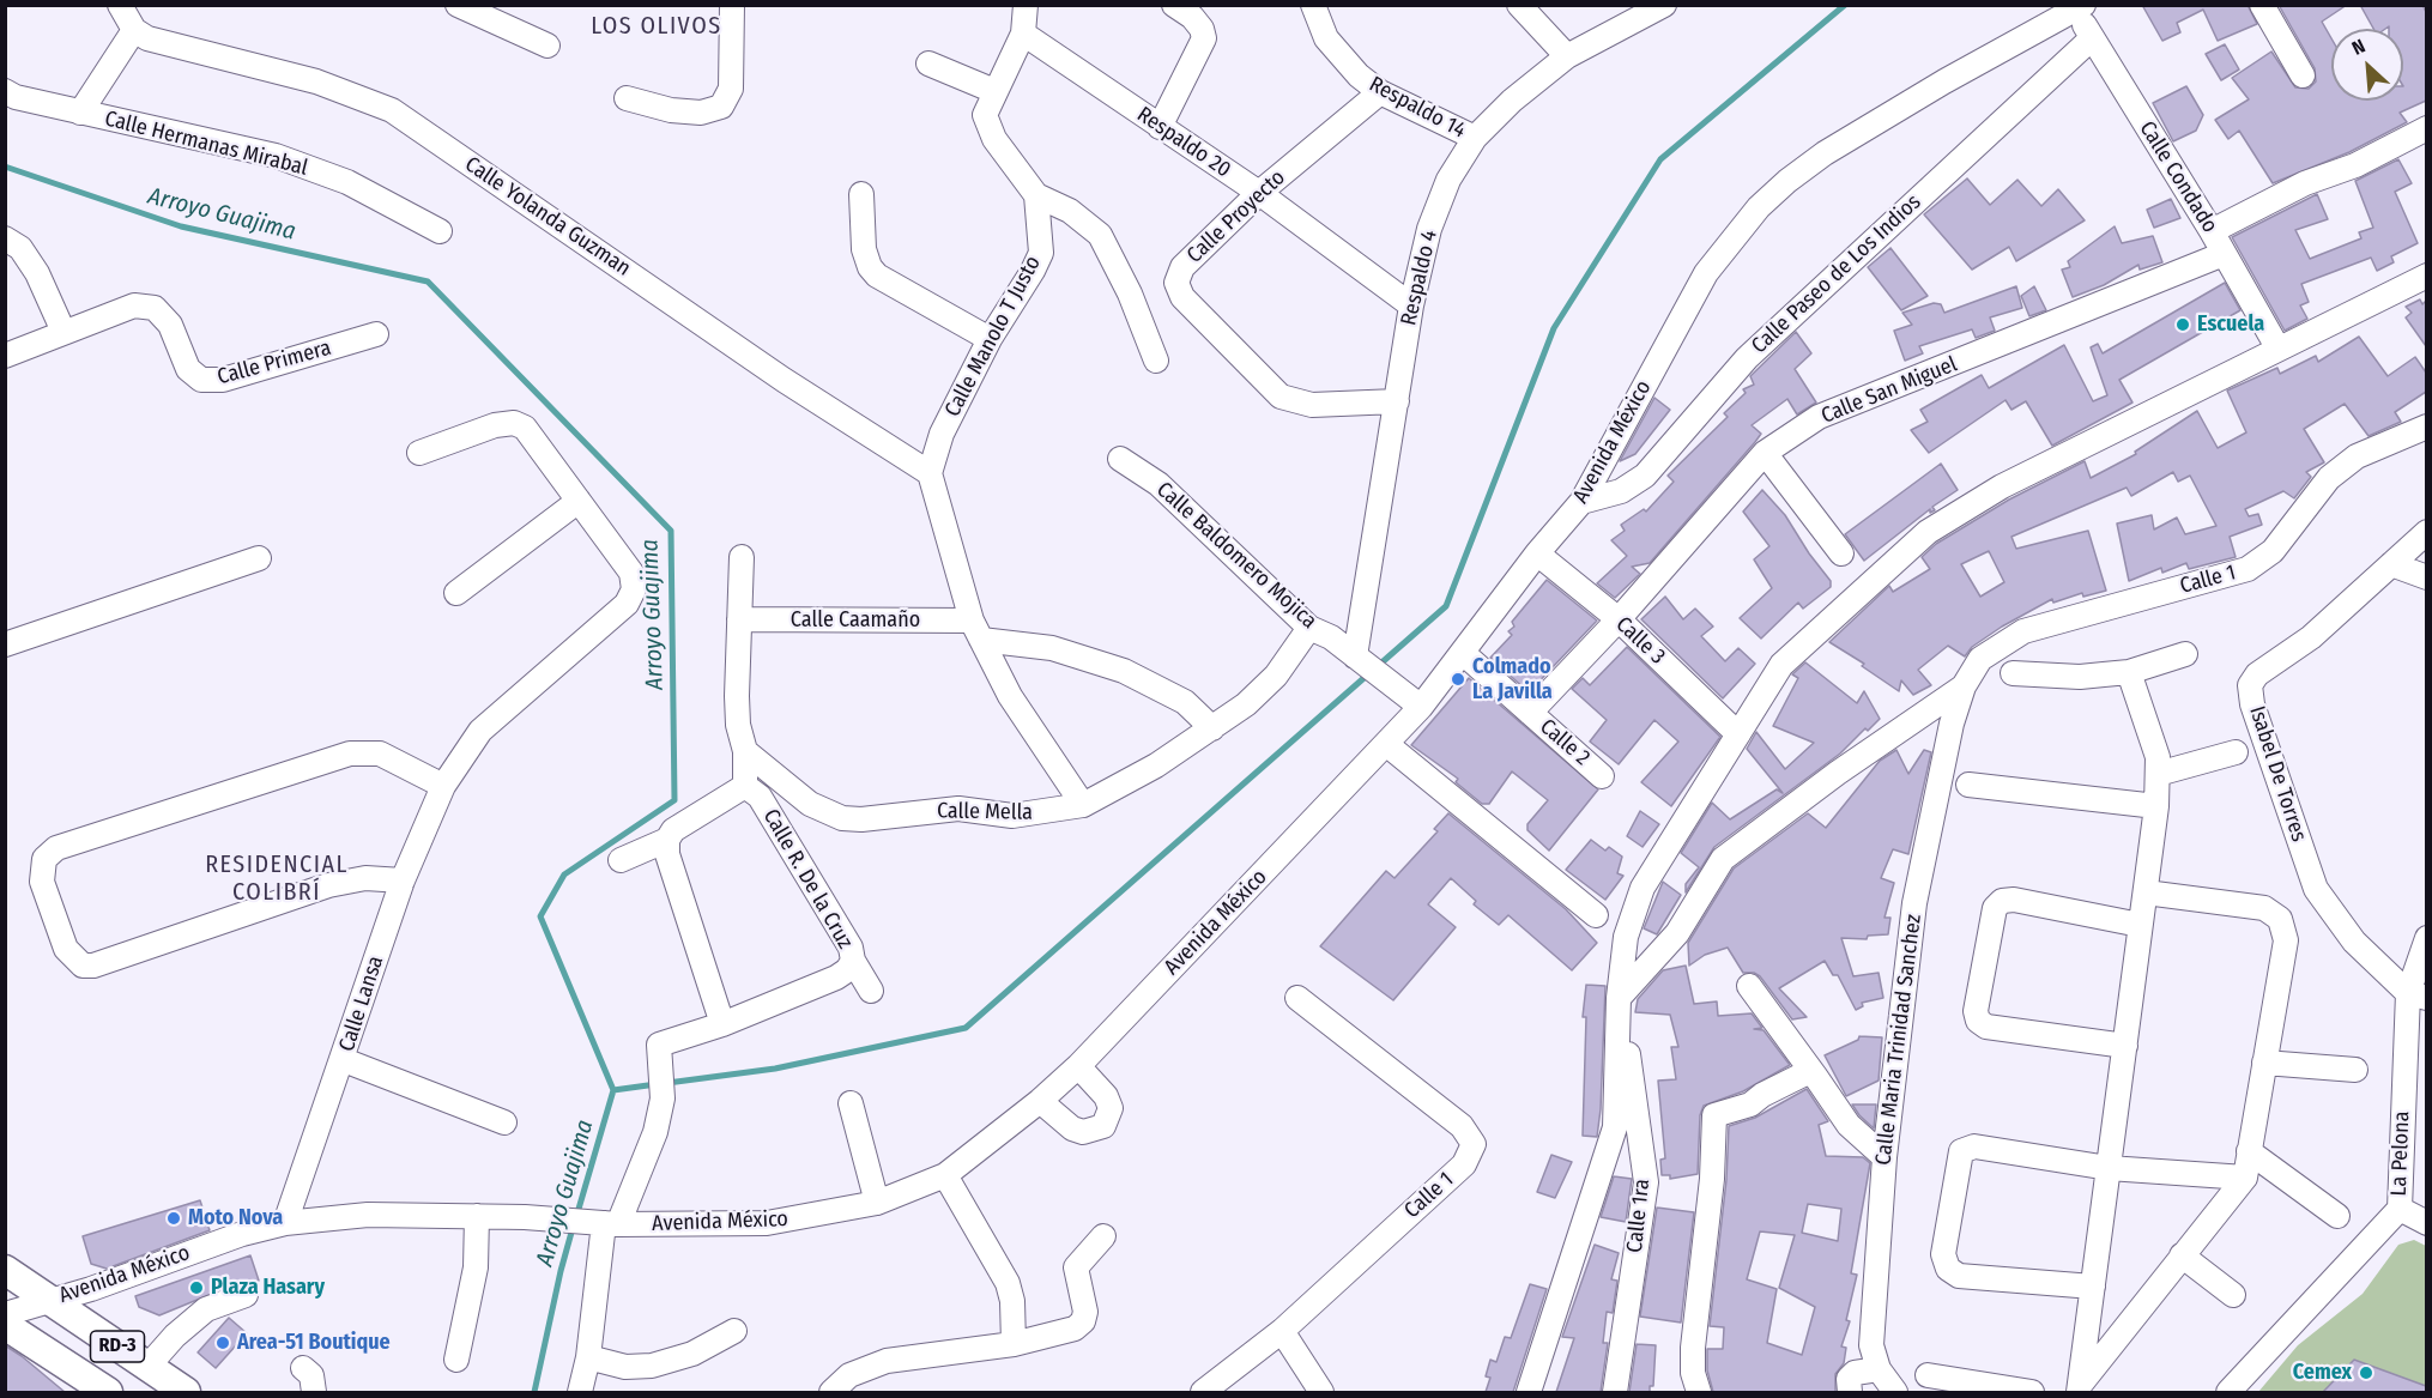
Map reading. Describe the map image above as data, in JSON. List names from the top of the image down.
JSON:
{
  "streets": {
    "main road": ["RD-3"],
    "street": [
      "Respaldo 14",
      "Respaldo 20",
      "Calle Hermanas Mirabal",
      "Calle Condado",
      "Calle Yolanda Guzman",
      "Calle Proyecto",
      "Calle Paseo de Los Indios",
      "Respaldo 4",
      "Calle Manolo T Justo",
      "Calle Primera",
      "Calle San Miguel",
      "Avenida México",
      "Calle Baldomero Mojica",
      "Calle 1",
      "Calle Caamaño",
      "Calle 3",
      "Calle 2",
      "Isabel De Torres",
      "Calle Mella",
      "Calle R. De la Cruz",
      "Calle Lansa",
      "Calle Maria Trinidad Sanchez",
      "La Pelona",
      "Calle 1ra"
    ]
  },
  "crossings": [
    ["Respaldo 14", "Calle Proyecto"],
    ["Respaldo 14", "Respaldo 4"],
    ["Respaldo 20", "Calle Proyecto"],
    ["Respaldo 20", "Respaldo 4"],
    ["Calle Condado", "Calle Paseo de Los Indios"],
    ["Calle Condado", "Calle San Miguel"],
    ["Calle Condado", "Avenida México"],
    ["Calle Yolanda Guzman", "Calle Manolo T Justo"],
    ["Calle Proyecto", "Respaldo 4"],
    ["Calle Paseo de Los Indios", "Avenida México"],
    ["Respaldo 4", "Calle Baldomero Mojica"],
    ["Calle San Miguel", "Calle 3"],
    ["Calle San Miguel", "Calle 2"],
    ["Avenida México", "Calle Baldomero Mojica"],
    ["Avenida México", "Calle 3"],
    ["Avenida México", "Calle 2"],
    ["Avenida México", "Calle Lansa"],
    ["Avenida México", "RD-3"],
    ["Calle Baldomero Mojica", "Calle Mella"],
    ["Calle 1", "Calle Maria Trinidad Sanchez"],
    ["Calle Caamaño", "Calle Mella"],
    ["Isabel De Torres", "La Pelona"]
  ],
  "districts": ["LOS OLIVOS", "RESIDENCIAL COLIBRÍ"],
  "water": ["Arroyo Guajima"],
  "places": [
    "Escuela",
    "Colmado La Javilla",
    "Moto Nova",
    "Plaza Hasary",
    "Area-51 Boutique",
    "Cemex"
  ],
  "north": "top left"
}
